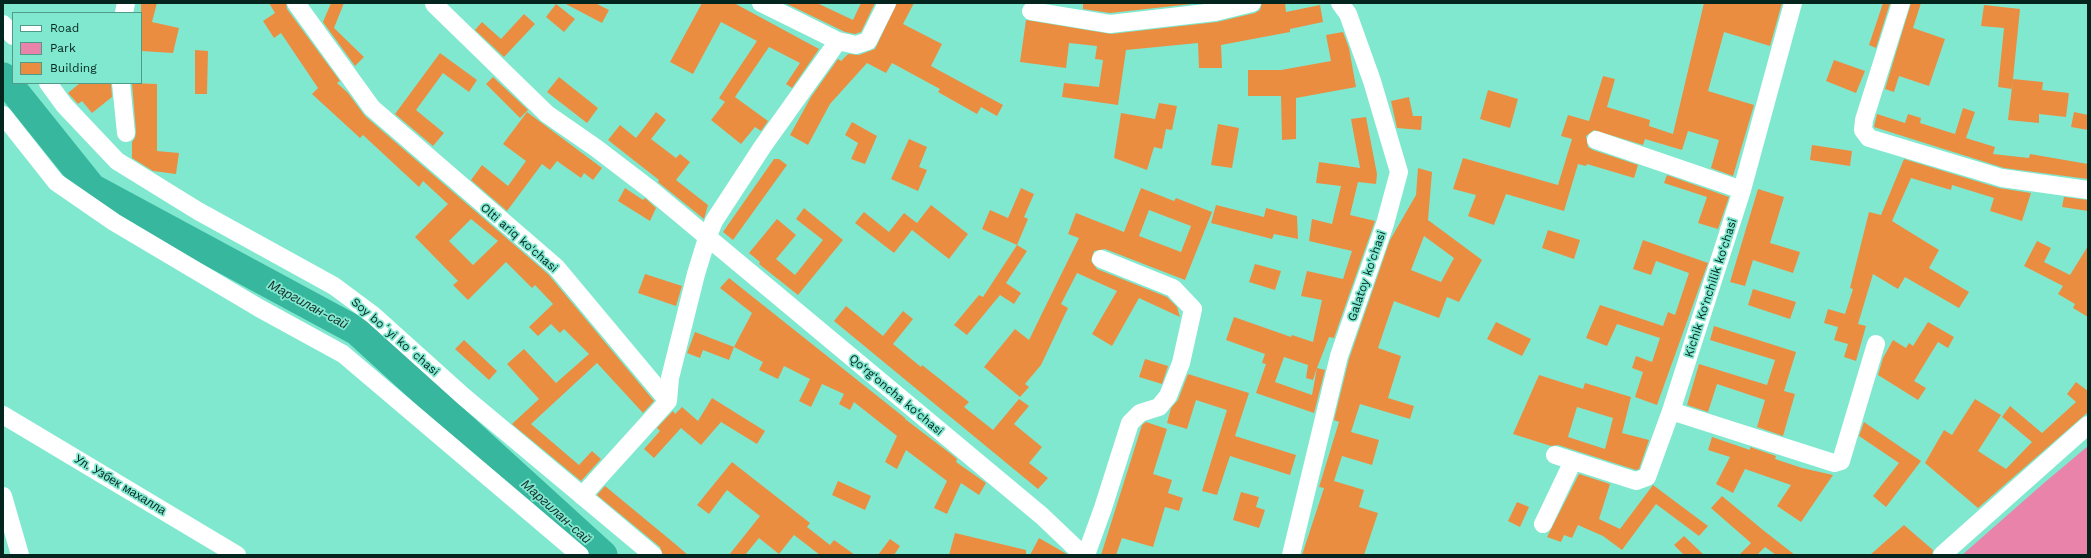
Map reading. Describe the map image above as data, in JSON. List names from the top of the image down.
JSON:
{
  "streets": {
    "street": [
      "Olti ariq ko'chasi",
      "Galatoy ko'chasi",
      "Kichik Ko‘nchilik ko‘chasi",
      "Soy boʻyi koʻchasi",
      "Qo‘rg‘oncha ko‘chasi",
      "Ул. Узбек махалла"
    ]
  },
  "water": ["Маргилан-сай"],
  "legend": ["Road", "Park", "Building"]
}
